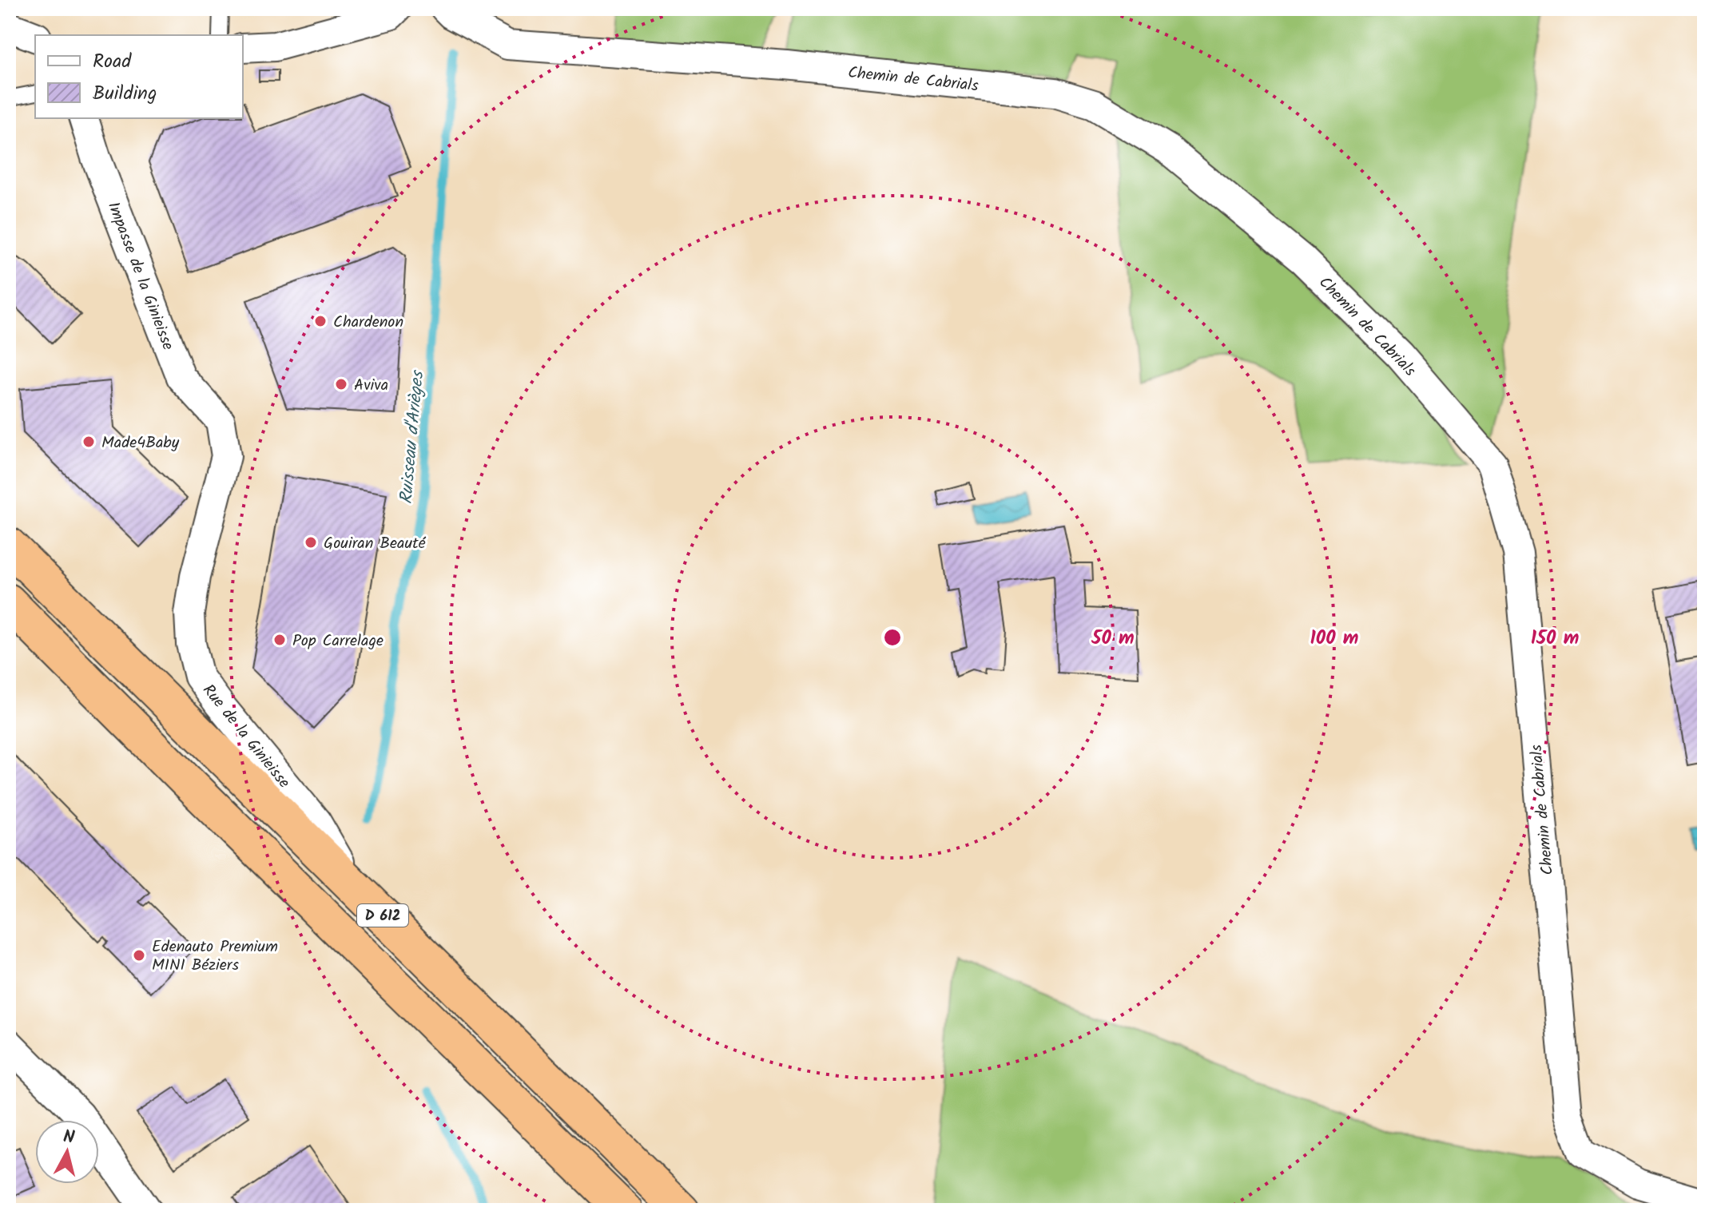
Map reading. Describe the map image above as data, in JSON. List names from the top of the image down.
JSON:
{
  "streets": {
    "highway": ["D 612"],
    "street": ["Chemin de Cabrials", "Impasse de la Ginieisse", "Rue de la Ginieisse"]
  },
  "crossings": [
    ["Impasse de la Ginieisse", "Rue de la Ginieisse"],
    ["Rue de la Ginieisse", "D 612"]
  ],
  "water": ["Ruisseau d'Arièges"],
  "places": [
    "Chardenon",
    "Aviva",
    "Made4Baby",
    "Gouiran Beauté",
    "Pop Carrelage",
    "Edenauto Premium MINI Béziers"
  ],
  "legend": ["Road", "Building"],
  "north": "top",
  "rings": ["50 m", "100 m", "150 m"]
}
